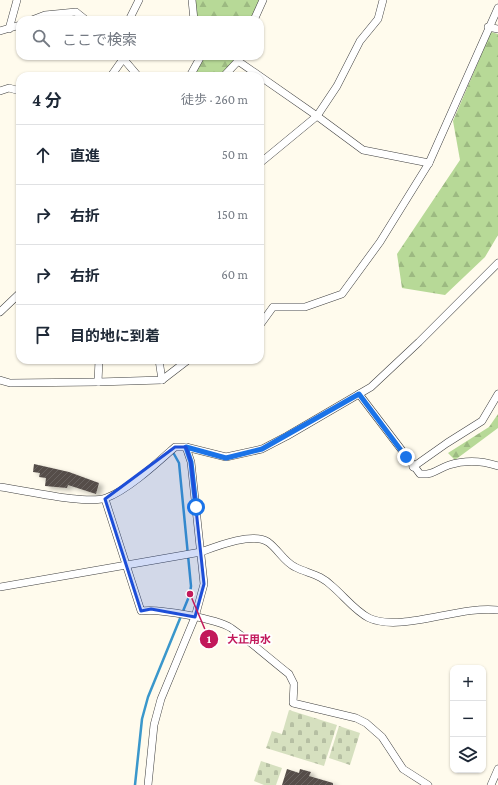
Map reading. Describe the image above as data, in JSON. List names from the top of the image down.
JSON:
{
  "places": ["大正用水"],
  "page": {
    "search": "ここで検索",
    "heading": ["4 分", "徒歩 · 260 m"],
    "list": [
      ["直進", "50 m"],
      ["右折", "150 m"],
      ["右折", "60 m"],
      "目的地に到着"
    ],
    "map_buttons": ["+", "−"]
  }
}
